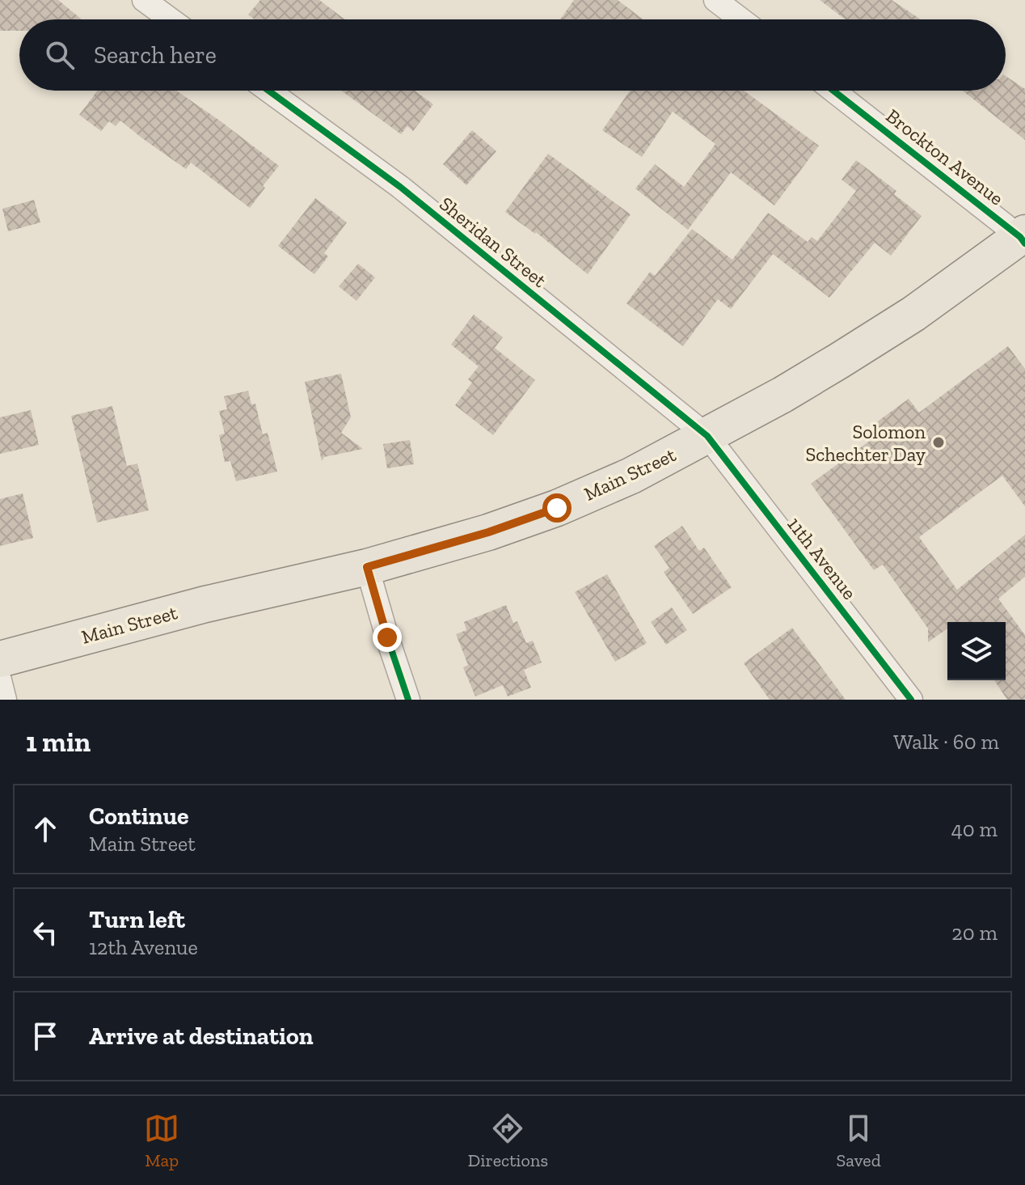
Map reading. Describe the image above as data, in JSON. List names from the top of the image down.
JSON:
{
  "streets": {
    "main road": ["Main Street"],
    "street": ["Brockton Avenue", "Sheridan Street", "11th Avenue"]
  },
  "crossings": [
    ["Brockton Avenue", "Main Street"],
    ["Sheridan Street", "Main Street"],
    ["Sheridan Street", "11th Avenue"],
    ["Main Street", "11th Avenue"]
  ],
  "places": ["Solomon Schechter Day"],
  "page": {
    "search": "Search here",
    "heading": ["1 min", "Walk · 60 m"],
    "list": [
      ["Continue", "Main Street", "40 m"],
      ["Turn left", "12th Avenue", "20 m"],
      "Arrive at destination"
    ],
    "nav": ["Map", "Directions", "Saved"]
  }
}
